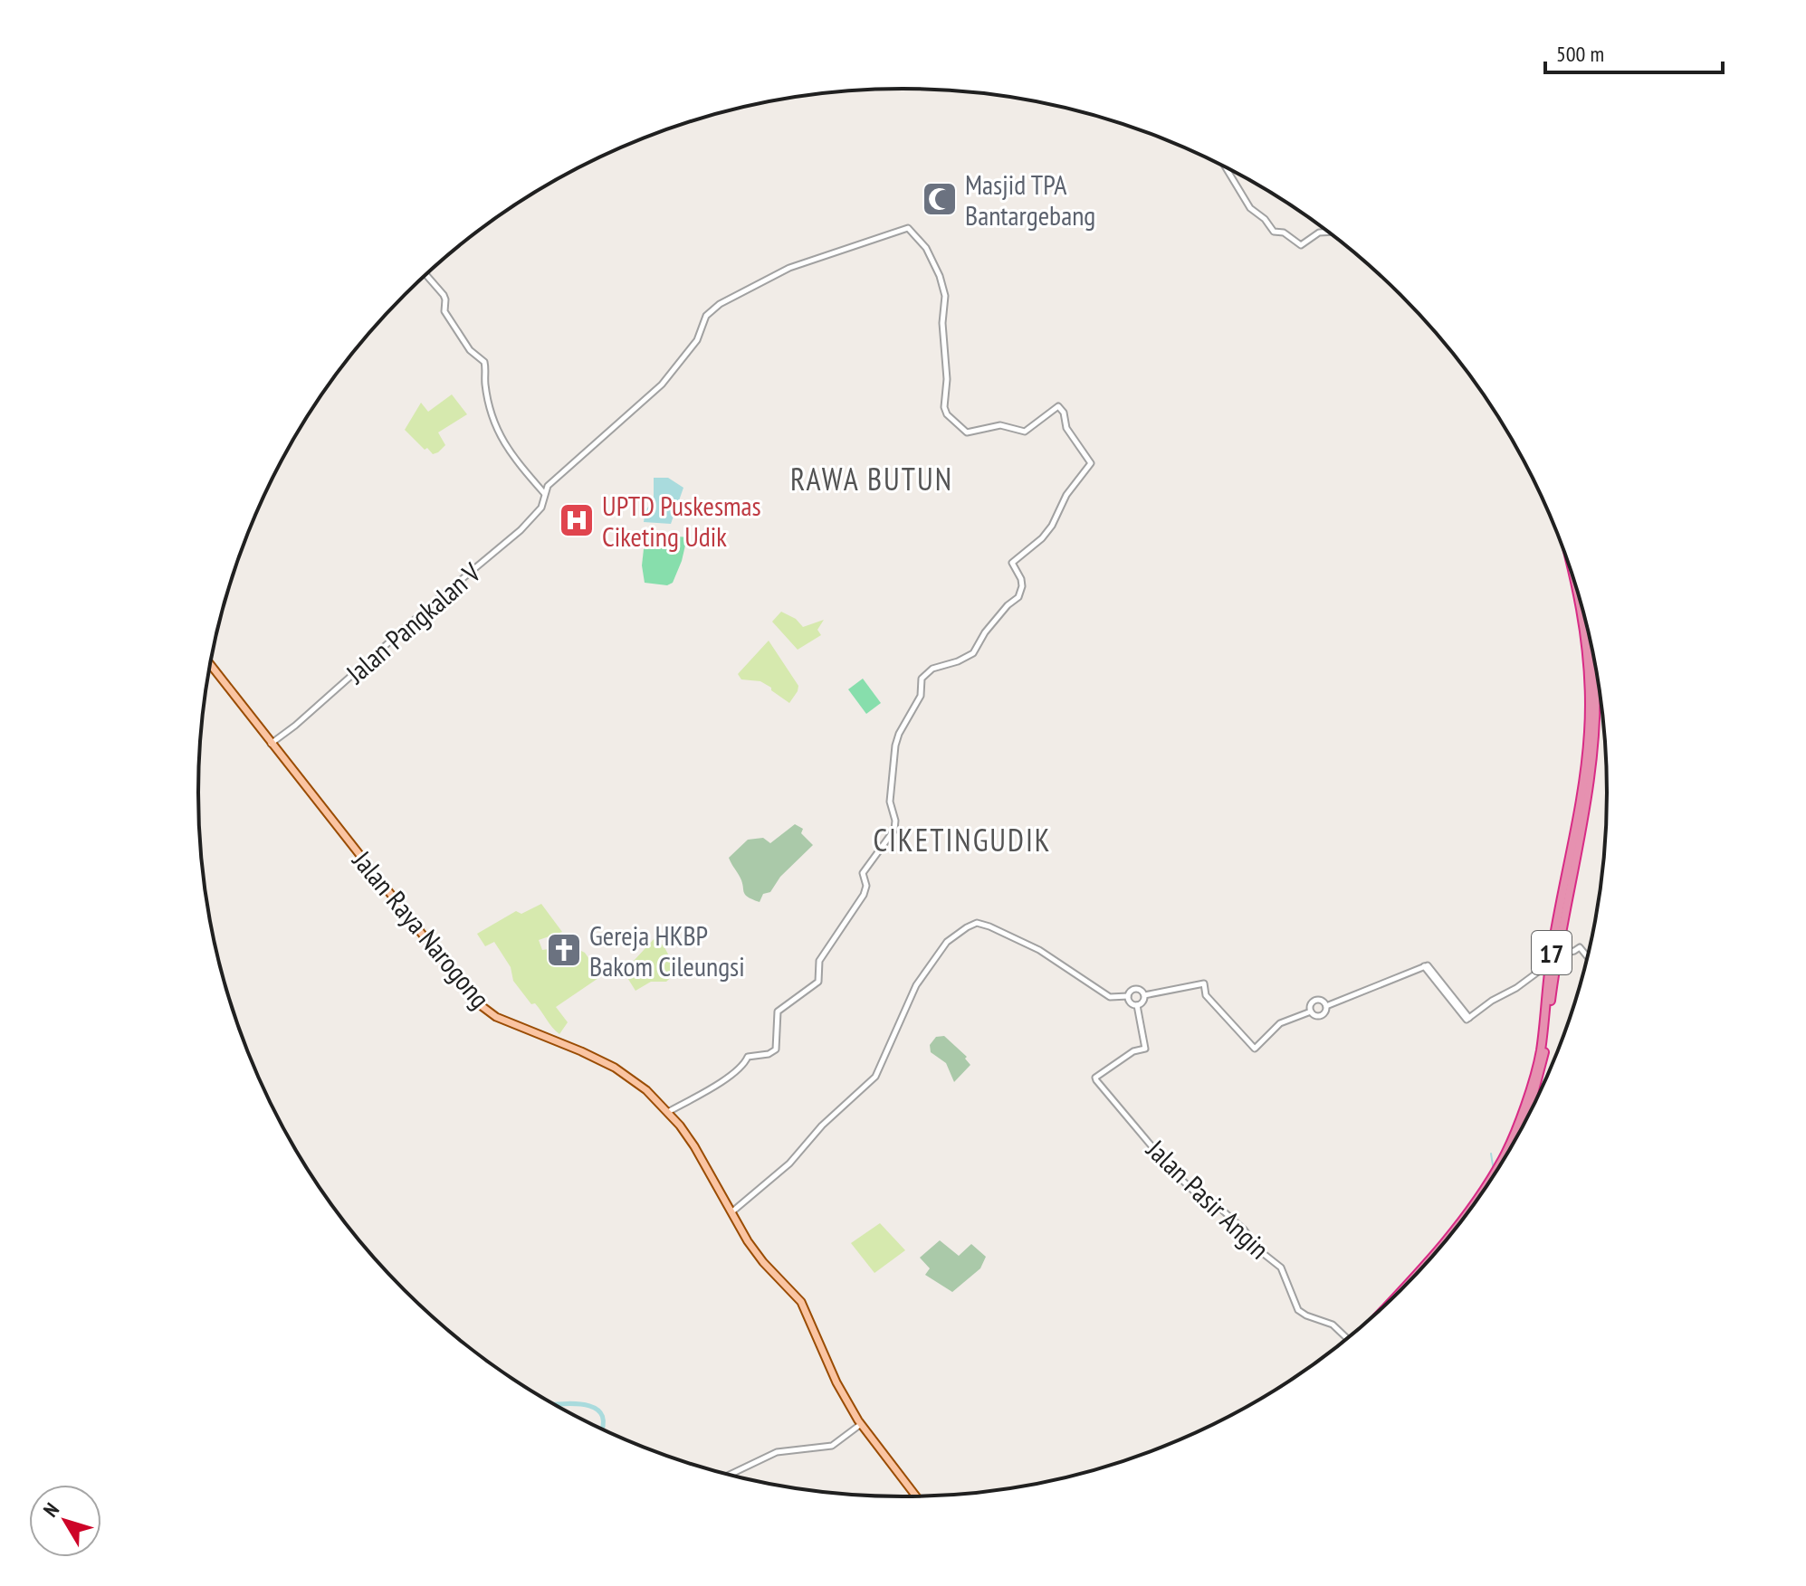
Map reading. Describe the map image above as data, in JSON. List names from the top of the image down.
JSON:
{
  "streets": {
    "highway": ["17"],
    "main road": ["Jalan Raya Narogong"],
    "street": ["Jalan Pangkalan V", "Jalan Pasir Angin"]
  },
  "crossings": [
    ["Jalan Pangkalan V", "Jalan Raya Narogong"]
  ],
  "districts": ["RAWA BUTUN", "CIKETINGUDIK"],
  "places": {
    "mosque": ["Masjid TPA Bantargebang"],
    "hospital": ["UPTD Puskesmas Ciketing Udik"],
    "church": ["Gereja HKBP Bakom Cileungsi"]
  },
  "scale_bar": "500 m",
  "north": "top left"
}
